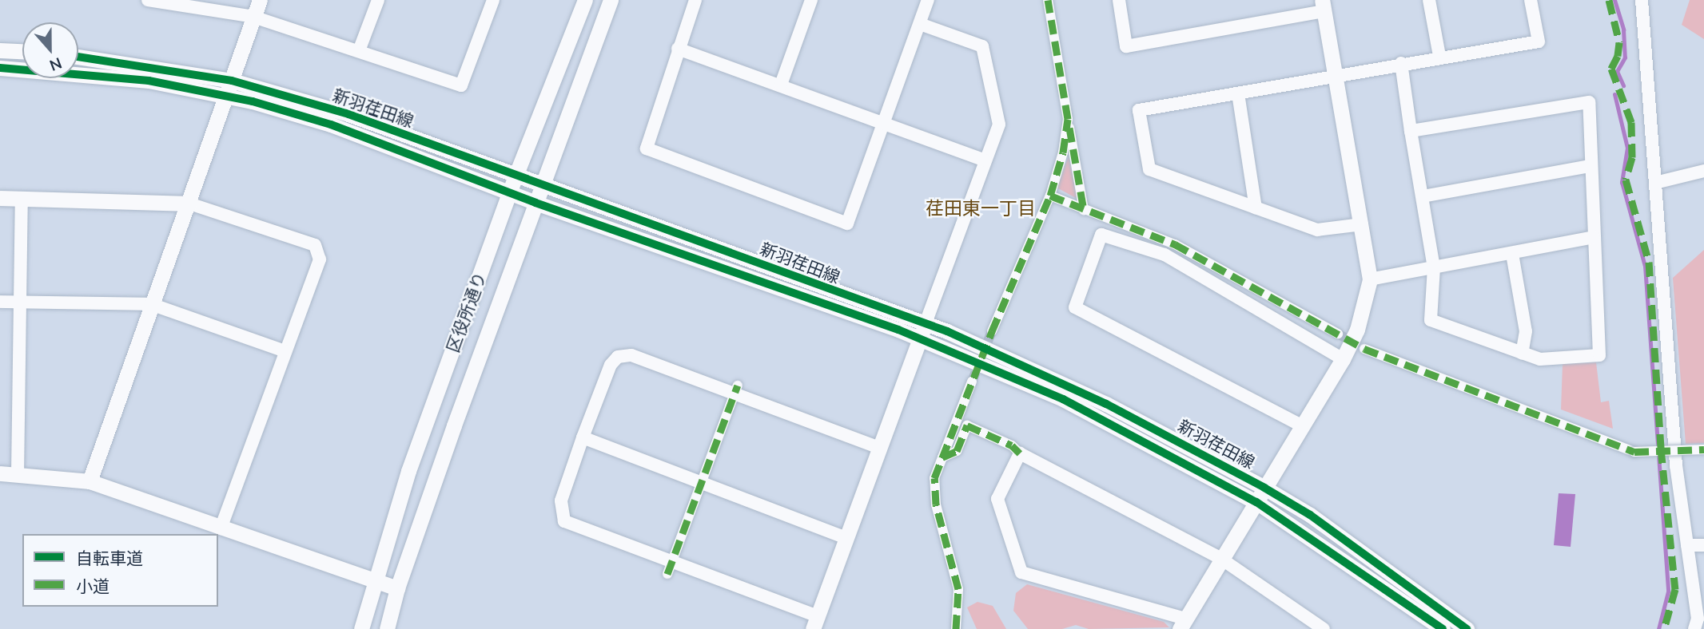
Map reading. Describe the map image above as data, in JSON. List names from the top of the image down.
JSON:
{
  "streets": {
    "street": ["新羽荏田線", "区役所通り"]
  },
  "crossings": [
    ["新羽荏田線", "区役所通り"]
  ],
  "districts": ["荏田東一丁目"],
  "legend": ["自転車道", "小道"],
  "north": "bottom"
}
